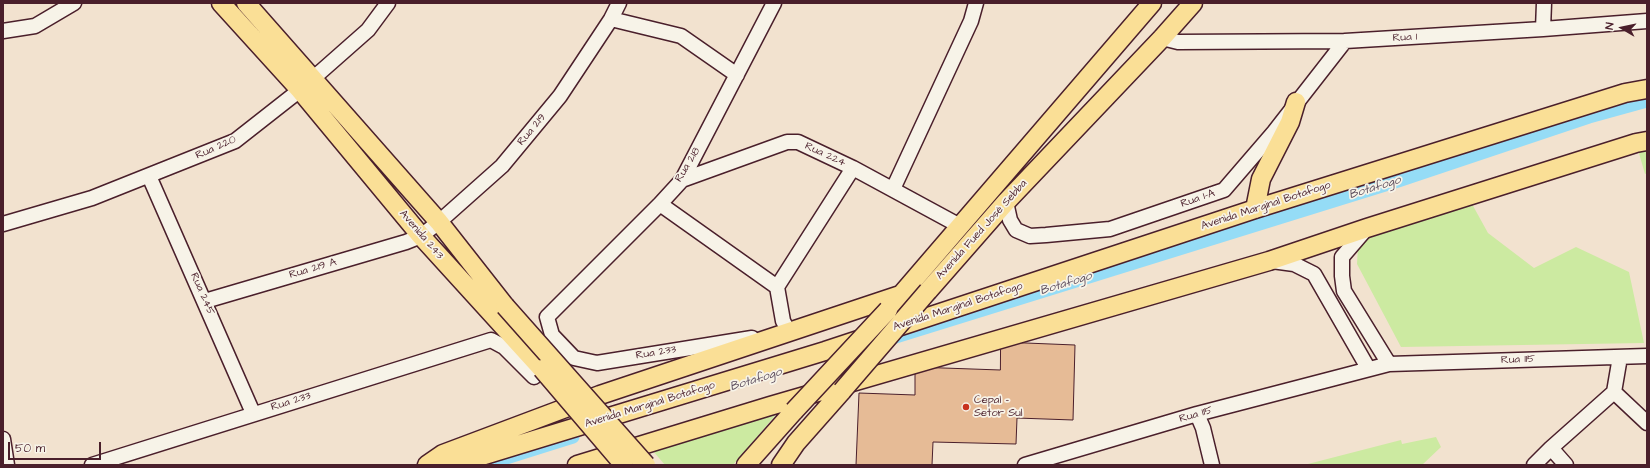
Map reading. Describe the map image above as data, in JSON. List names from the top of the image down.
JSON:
{
  "streets": {
    "main road": ["Avenida Marginal Botafogo", "Avenida Fued José Sebba", "Avenida 243"],
    "street": [
      "Rua 1",
      "Rua 219",
      "Rua 220",
      "Rua 224",
      "Rua 218",
      "Rua 1-A",
      "Rua 219 A",
      "Rua 245",
      "Rua 233",
      "Rua 115"
    ]
  },
  "crossings": [
    ["Rua 1", "Rua 1-A"],
    ["Rua 1", "Avenida Fued José Sebba"],
    ["Rua 219", "Avenida 243"],
    ["Rua 219", "Rua 219 A"],
    ["Rua 220", "Avenida 243"],
    ["Rua 220", "Rua 245"],
    ["Rua 224", "Rua 218"],
    ["Rua 224", "Avenida Fued José Sebba"],
    ["Rua 218", "Rua 233"],
    ["Rua 1-A", "Avenida Fued José Sebba"],
    ["Avenida 243", "Rua 219 A"],
    ["Avenida 243", "Rua 233"],
    ["Rua 219 A", "Rua 245"],
    ["Rua 245", "Rua 233"]
  ],
  "water": ["Botafogo"],
  "places": ["Cepal - Setor Sul"],
  "scale_bar": "50 m",
  "north": "left"
}
